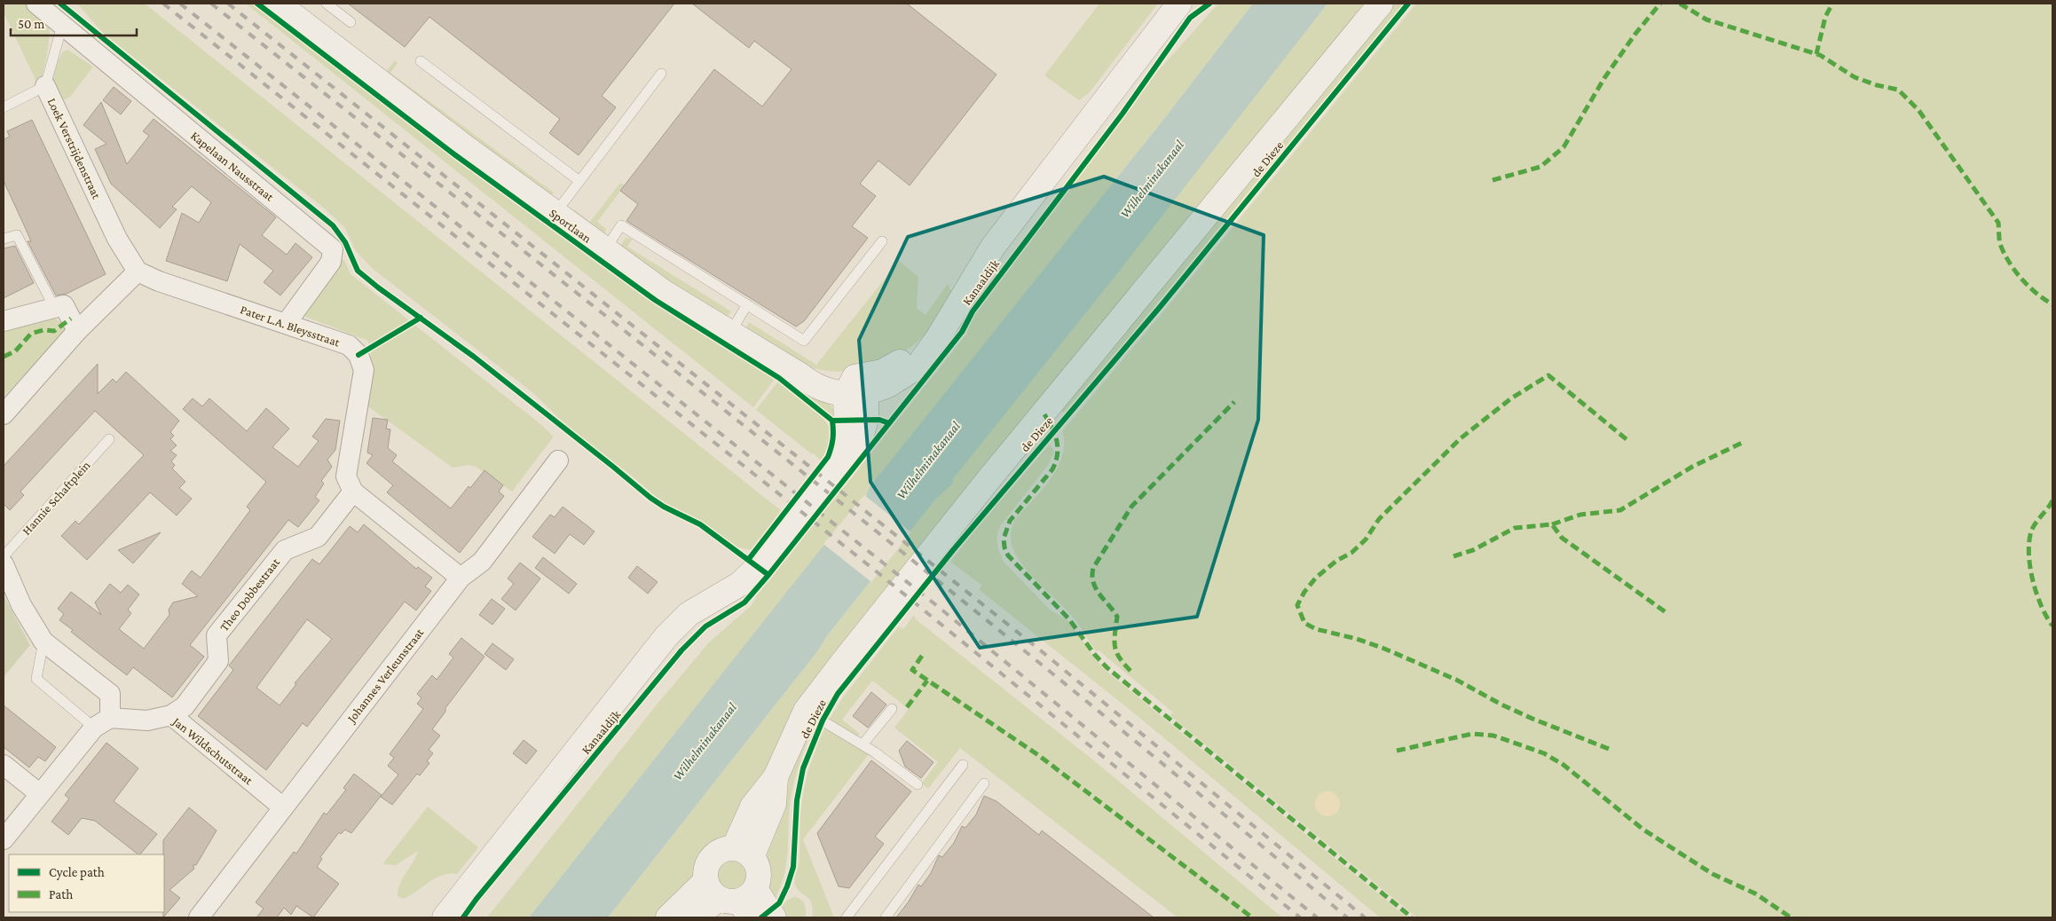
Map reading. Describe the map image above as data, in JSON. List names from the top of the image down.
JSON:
{
  "streets": {
    "street": [
      "Loek Verstrijdenstraat",
      "de Dieze",
      "Kapelaan Nausstraat",
      "Sportlaan",
      "Kanaaldijk",
      "Pater L.A. Bleysstraat",
      "Theo Dobbestraat",
      "Johannes Verleunstraat",
      "Jan Wildschutstraat"
    ],
    "lane": ["Hannie Schaftplein"]
  },
  "crossings": [
    ["Loek Verstrijdenstraat", "Kapelaan Nausstraat"],
    ["Loek Verstrijdenstraat", "Pater L.A. Bleysstraat"],
    ["Kapelaan Nausstraat", "Pater L.A. Bleysstraat"],
    ["Sportlaan", "Kanaaldijk"],
    ["Pater L.A. Bleysstraat", "Theo Dobbestraat"],
    ["Theo Dobbestraat", "Jan Wildschutstraat"],
    ["Johannes Verleunstraat", "Jan Wildschutstraat"]
  ],
  "water": ["Wilhelminakanaal"],
  "legend": ["Cycle path", "Path"],
  "scale_bar": "50 m"
}
